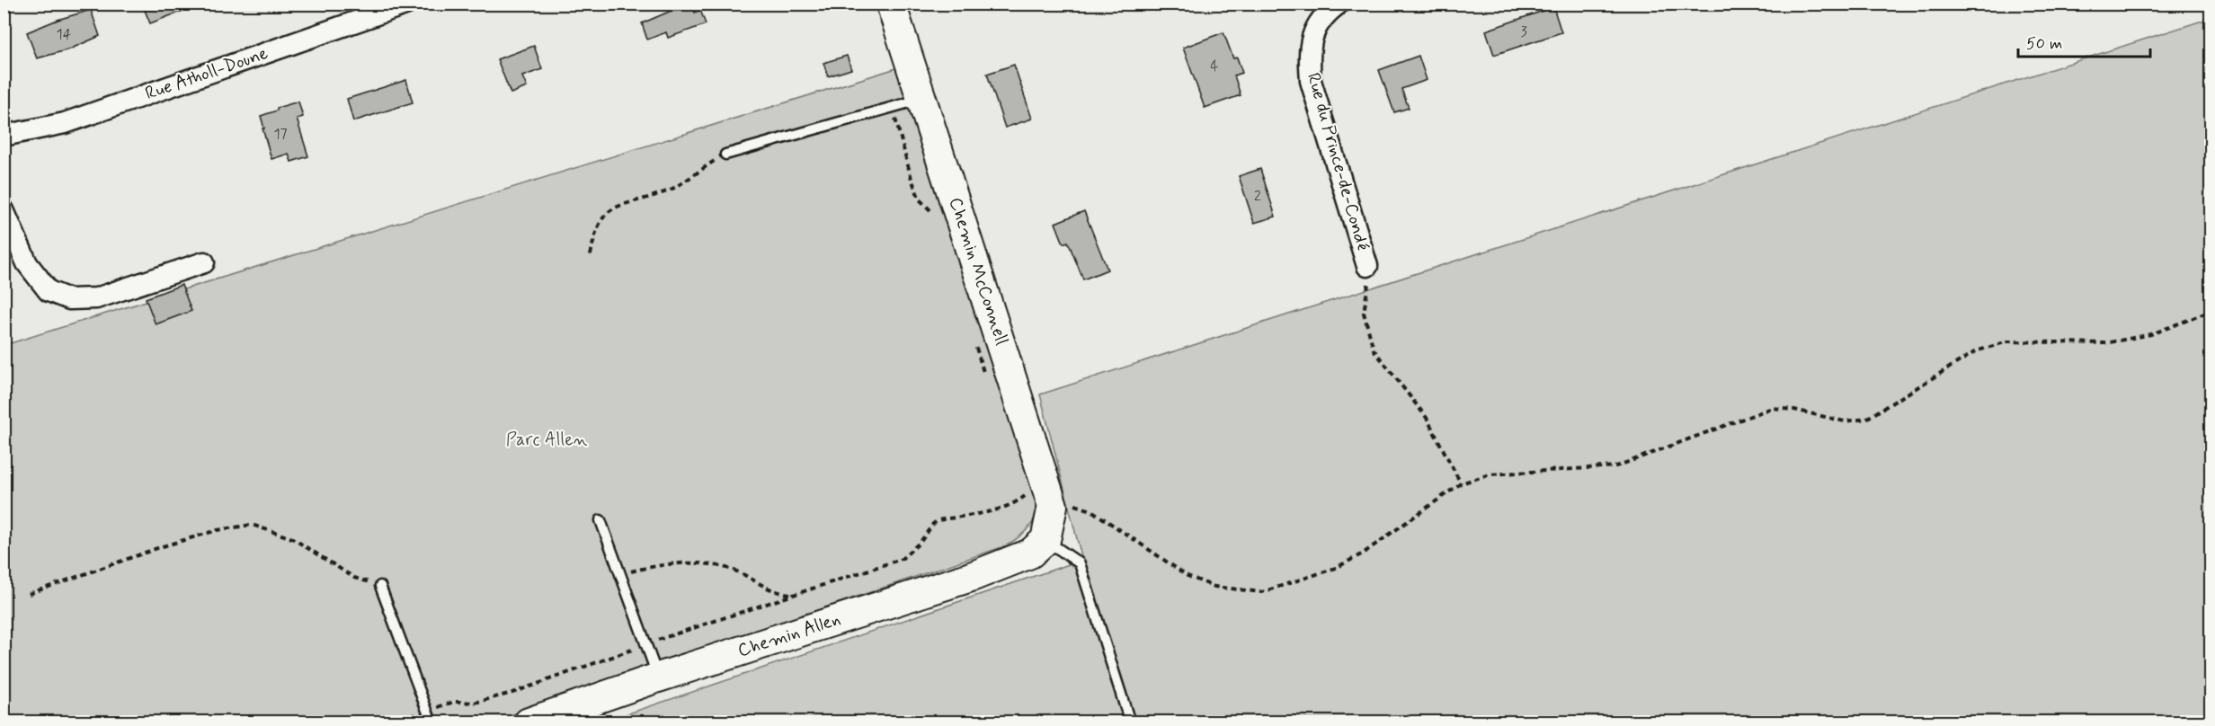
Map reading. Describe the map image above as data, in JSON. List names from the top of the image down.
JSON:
{
  "streets": {
    "street": [
      "Rue Atholl-Doune",
      "Rue du Prince-de-Condé",
      "Chemin McConnell",
      "Chemin Allen"
    ]
  },
  "crossings": [
    ["Chemin McConnell", "Chemin Allen"]
  ],
  "parks": ["Parc Allen"],
  "house_numbers": [
    "3",
    "14",
    "4",
    "17",
    "2"
  ],
  "scale_bar": "50 m"
}
